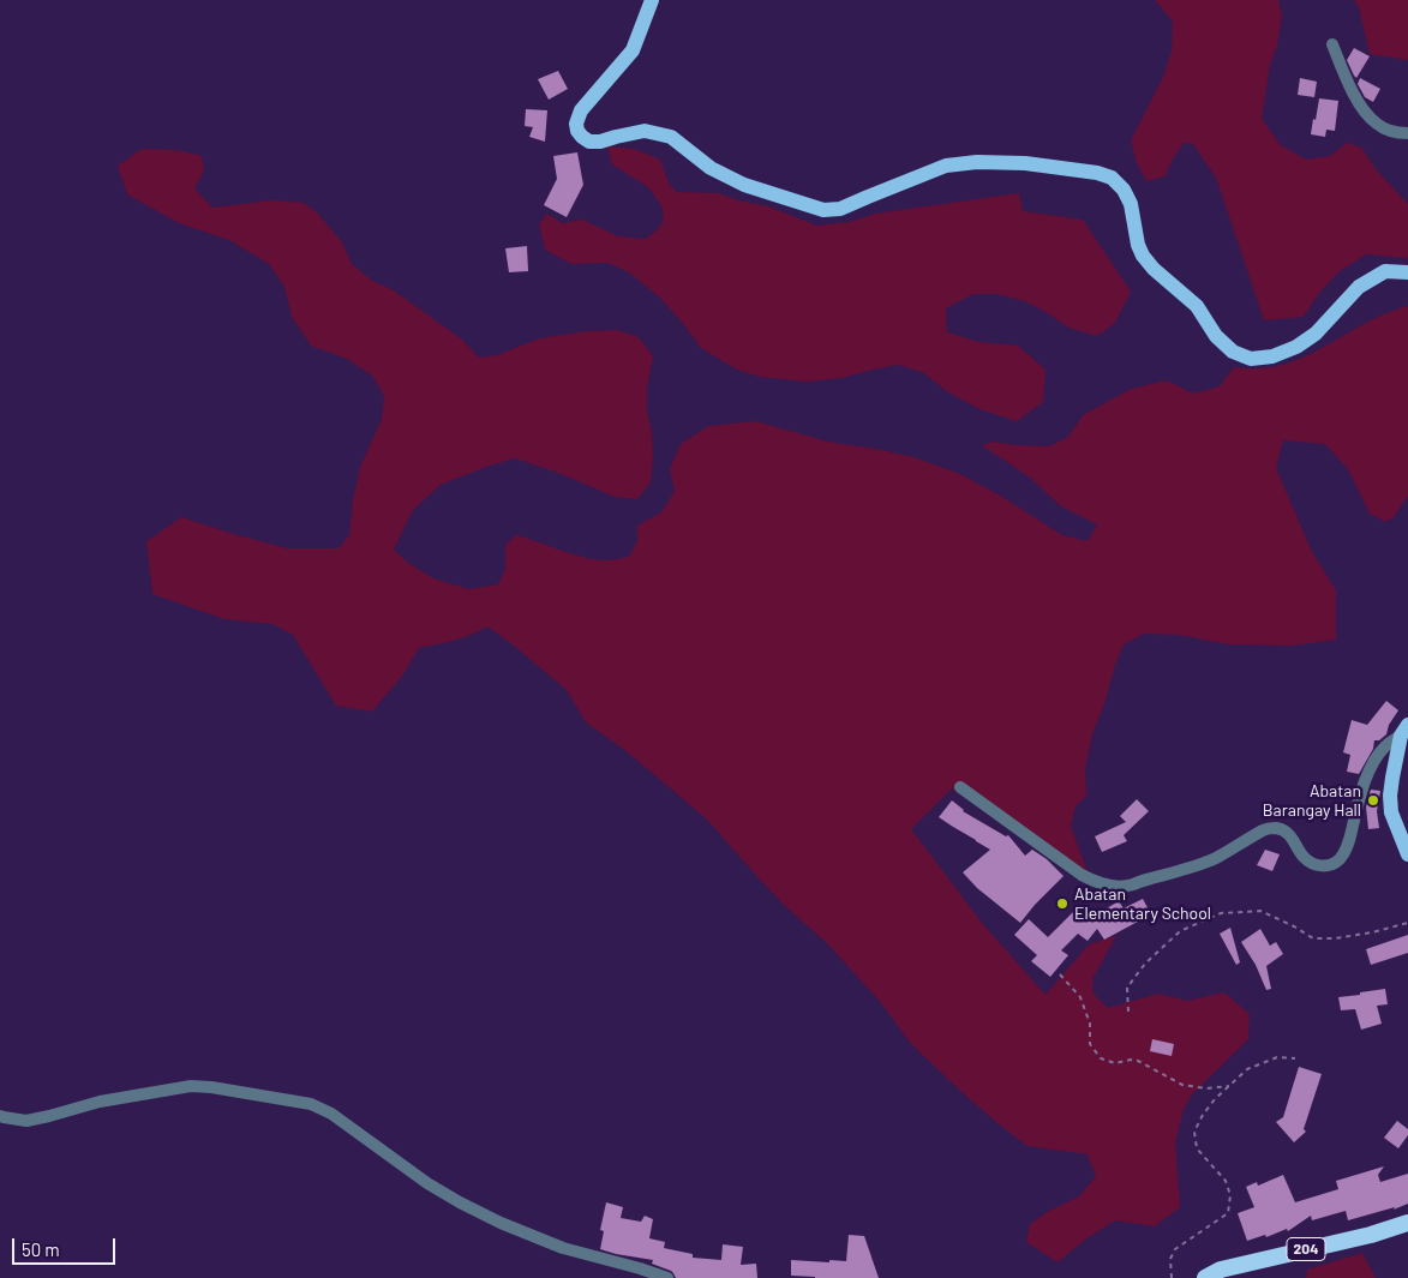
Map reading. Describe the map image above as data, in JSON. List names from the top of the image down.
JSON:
{
  "streets": {
    "highway": ["204"]
  },
  "places": ["Abatan Barangay Hall", "Abatan Elementary School"],
  "scale_bar": "50 m"
}
